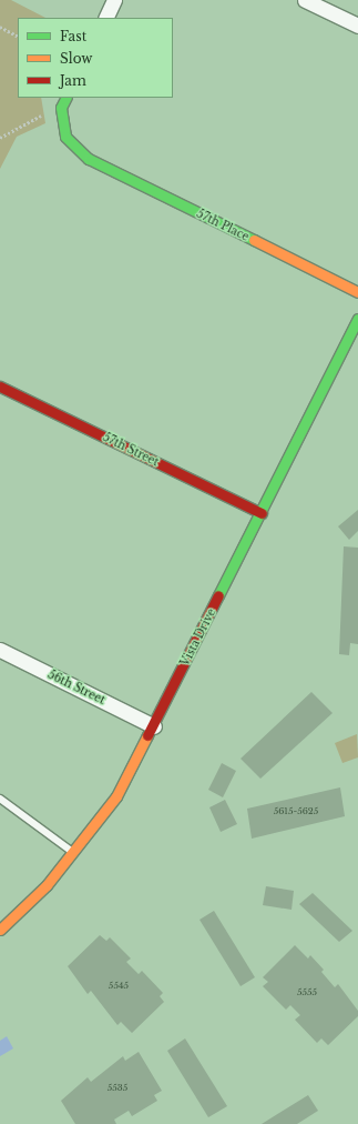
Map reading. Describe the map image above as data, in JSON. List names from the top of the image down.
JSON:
{
  "streets": {
    "street": [
      "57th Place",
      "57th Street",
      "Vista Drive",
      "56th Street"
    ]
  },
  "crossings": [
    ["57th Street", "Vista Drive"],
    ["Vista Drive", "56th Street"]
  ],
  "house_numbers": [
    "5615-5625",
    "5545",
    "5555",
    "5535"
  ],
  "legend": ["Fast", "Slow", "Jam"]
}
